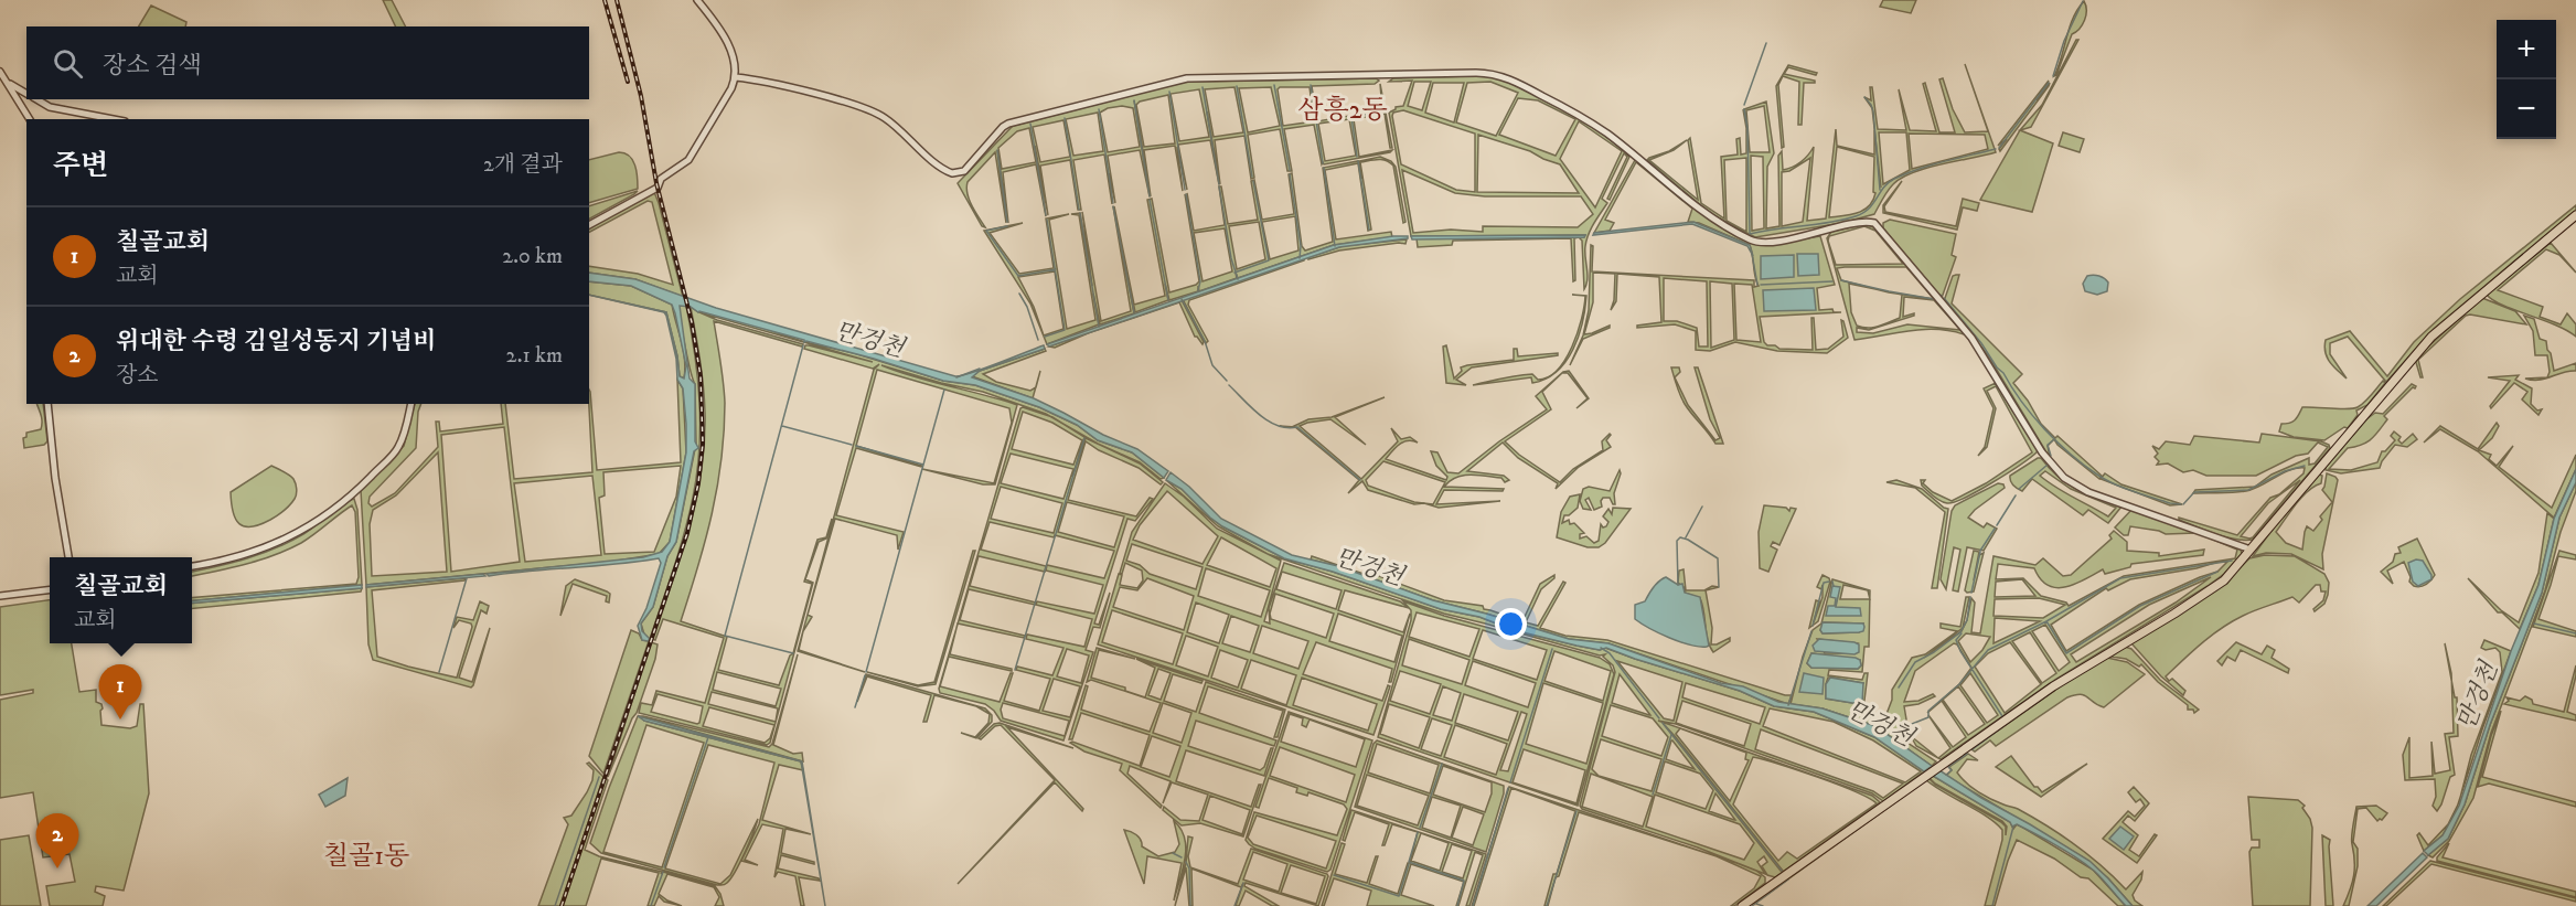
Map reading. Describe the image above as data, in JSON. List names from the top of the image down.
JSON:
{
  "districts": ["삼흥2동", "칠골1동"],
  "water": ["만겅천"],
  "page": {
    "map_buttons": ["+", "−"],
    "search": "장소 검색",
    "heading": ["주변", "2개 결과"],
    "list": [
      {
        "mark": "1",
        "name": "칠골교회",
        "note": "교회",
        "value": "2.0 km"
      },
      {
        "mark": "2",
        "name": "위대한 수령 김일성동지 기념비",
        "note": "장소",
        "value": "2.1 km"
      }
    ],
    "popup": ["칠골교회", "교회"],
    "pins": ["1", "2"]
  }
}
